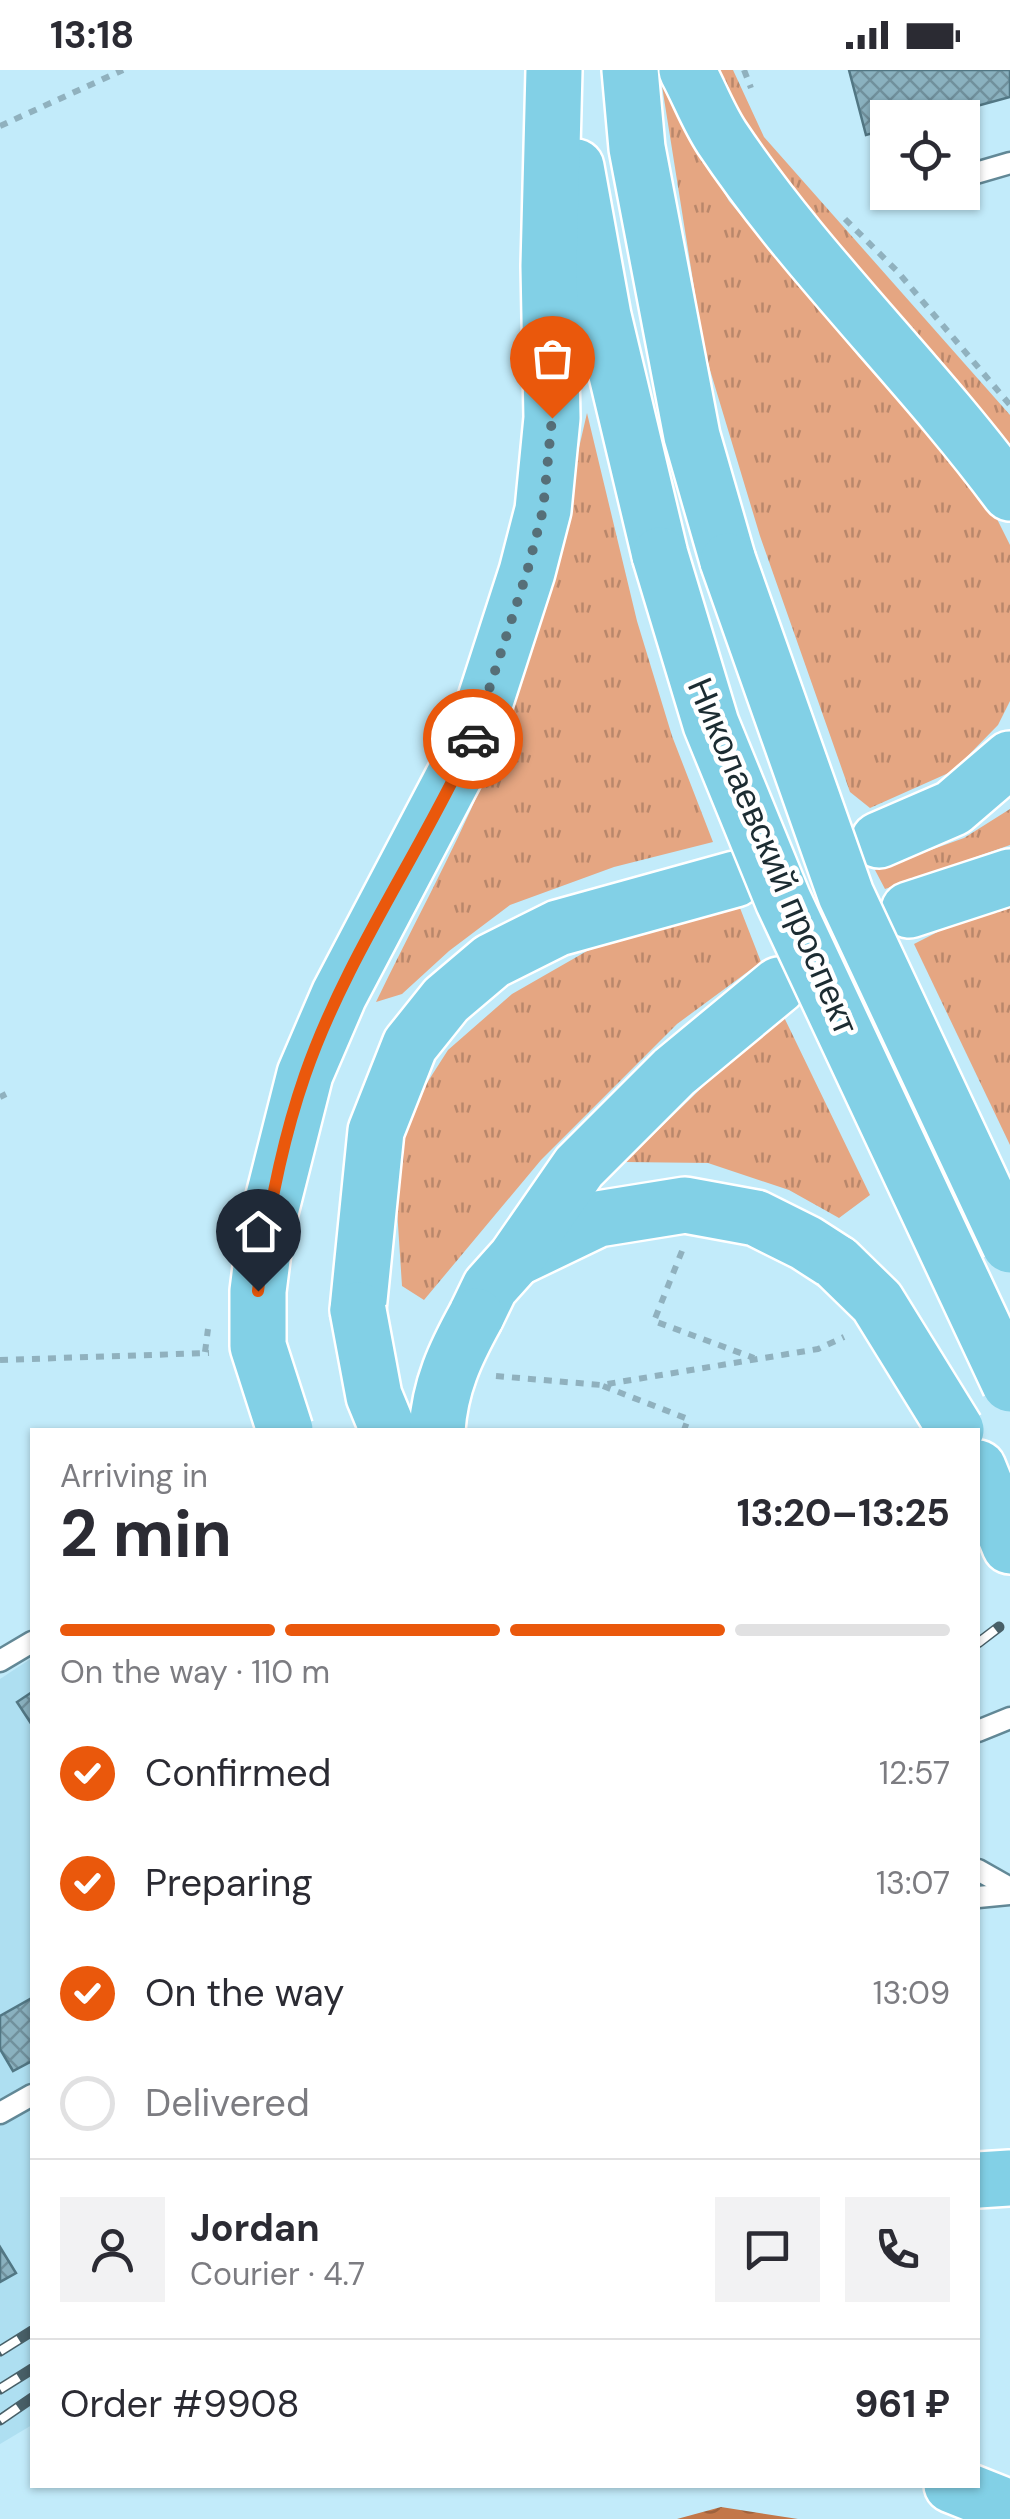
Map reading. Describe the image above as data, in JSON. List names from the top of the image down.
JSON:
{
  "streets": {
    "main road": ["Николаевский проспект"]
  },
  "page": {
    "status": "13:18",
    "heading": ["2 min", "Arriving in", "13:20–13:25"],
    "panel": [
      "Jordan",
      "Courier · 4.7",
      "Order #9908",
      "961 ₽"
    ],
    "bar": "On the way · 110 m",
    "list": [
      ["Confirmed", "12:57"],
      ["Preparing", "13:07"],
      ["On the way", "13:09"],
      "Delivered"
    ]
  }
}
